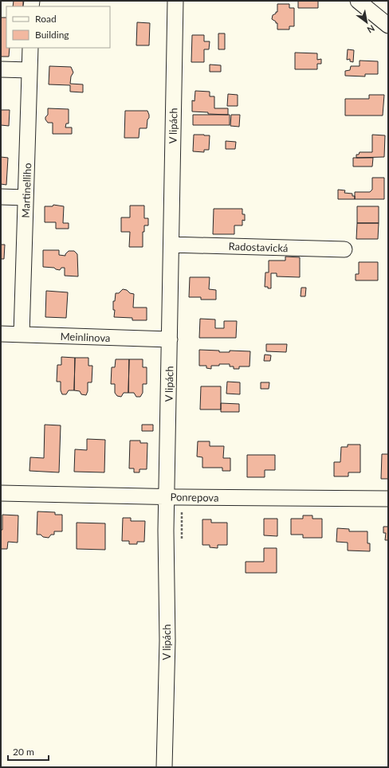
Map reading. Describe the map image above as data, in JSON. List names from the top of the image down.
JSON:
{
  "streets": {
    "street": [
      "V lipách",
      "Martinelliho",
      "Radostavická",
      "Meinlinova",
      "Ponrepova"
    ]
  },
  "crossings": [
    ["V lipách", "Radostavická"],
    ["V lipách", "Meinlinova"],
    ["V lipách", "Ponrepova"],
    ["Martinelliho", "Meinlinova"]
  ],
  "legend": ["Road", "Building"],
  "scale_bar": "20 m",
  "north": "bottom right"
}
